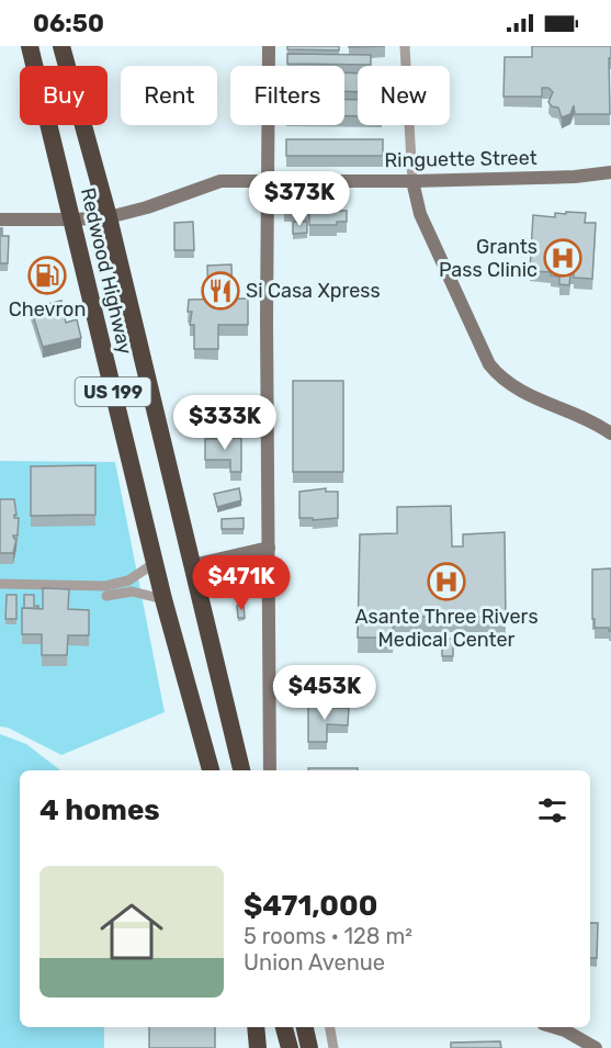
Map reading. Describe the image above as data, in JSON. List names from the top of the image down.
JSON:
{
  "streets": {
    "highway": ["Redwood Highway", "US 199"],
    "street": ["Ringuette Street"]
  },
  "crossings": [
    ["Ringuette Street", "Redwood Highway"]
  ],
  "places": {
    "hospital": ["Grants Pass Clinic", "Asante Three Rivers Medical Center"],
    "fuel station": ["Chevron"],
    "restaurant": ["Si Casa Xpress"]
  },
  "page": {
    "status": "06:50",
    "chip": [
      "Buy",
      "Rent",
      "Filters",
      "New"
    ],
    "price": [
      "$373K",
      "$333K",
      "$471K",
      "$453K"
    ],
    "heading": "4 homes",
    "list": [
      {
        "name": "$471,000",
        "note": "5 rooms · 128 m² · Union Avenue"
      }
    ]
  }
}
